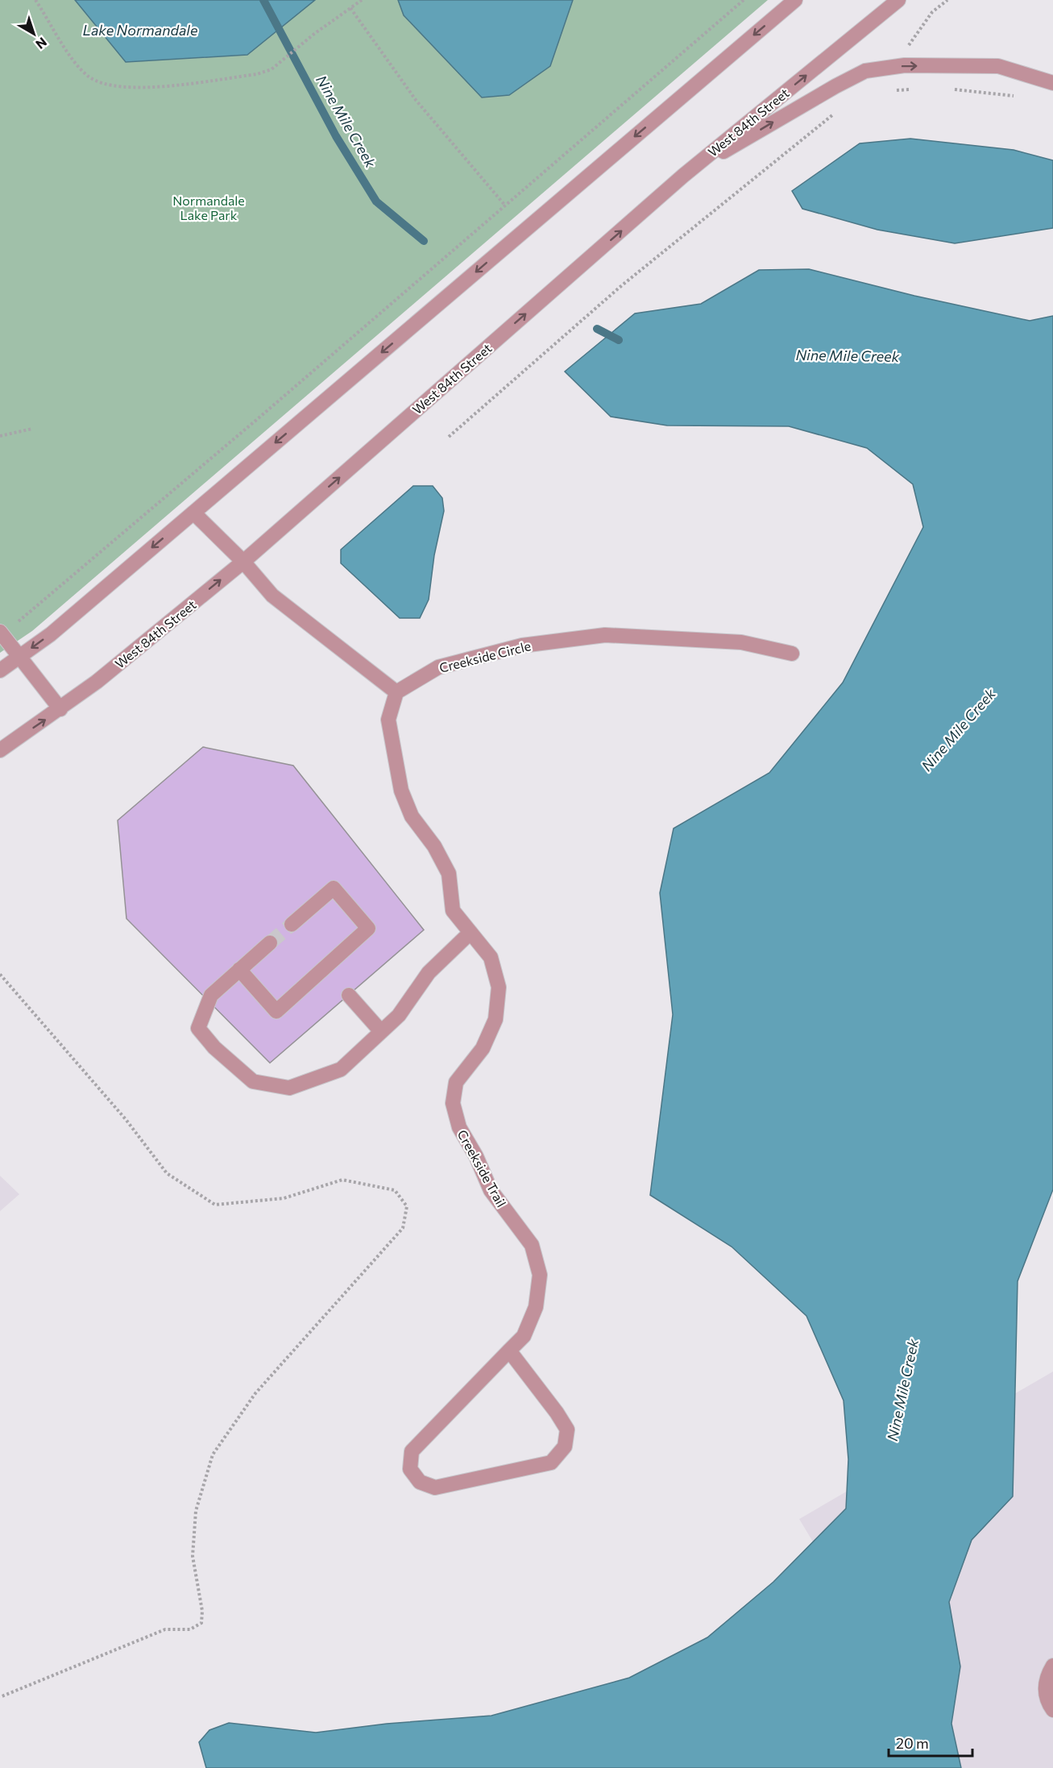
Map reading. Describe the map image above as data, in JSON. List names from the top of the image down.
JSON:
{
  "streets": {
    "street": ["West 84th Street", "Creekside Circle", "Creekside Trail"]
  },
  "crossings": [
    ["Creekside Circle", "Creekside Trail"]
  ],
  "water": ["Lake Normandale", "Nine Mile Creek"],
  "parks": ["Normandale Lake Park"],
  "scale_bar": "20 m",
  "north": "bottom right"
}
